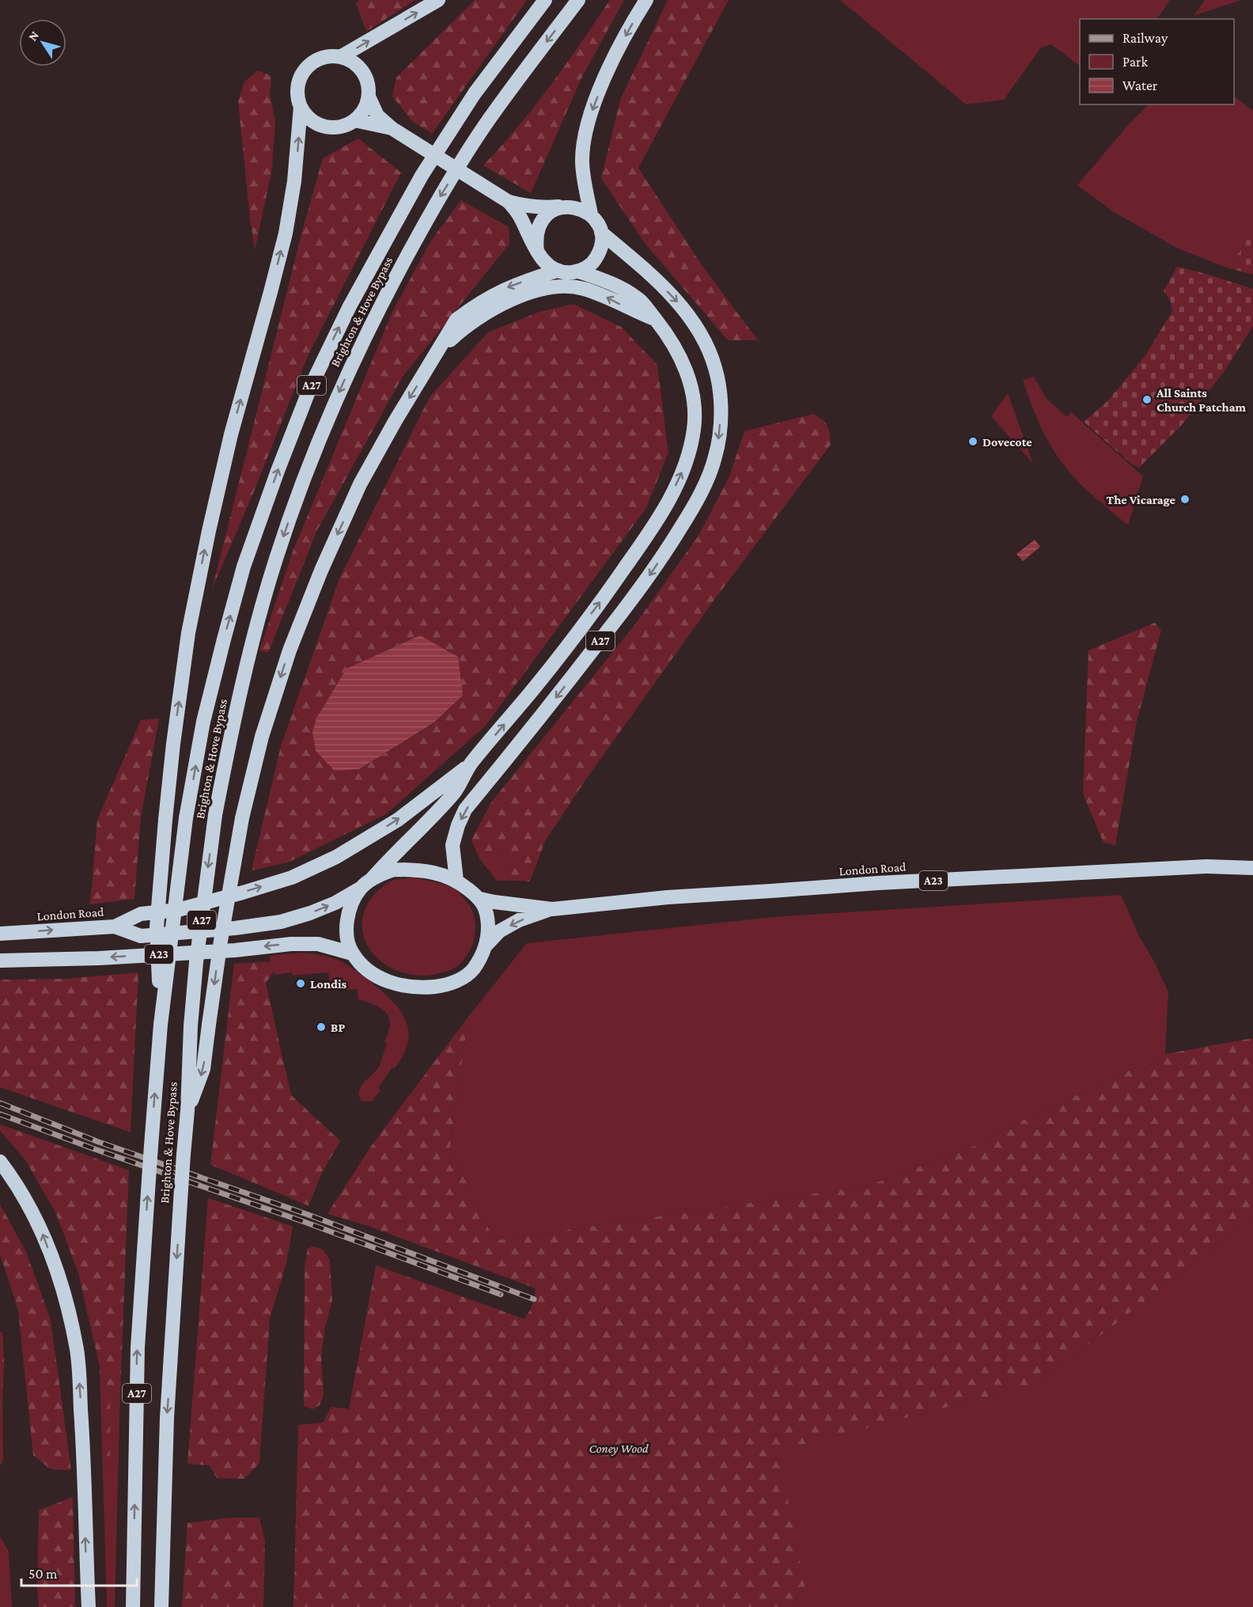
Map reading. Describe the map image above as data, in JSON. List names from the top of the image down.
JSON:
{
  "streets": {
    "highway": [
      "Brighton & Hove Bypass",
      "A27",
      "London Road",
      "A23"
    ]
  },
  "crossings": [
    ["Brighton & Hove Bypass", "A27"],
    ["A27", "London Road"],
    ["A27", "A23"],
    ["London Road", "A23"]
  ],
  "parks": ["Coney Wood"],
  "places": [
    "All Saints Church Patcham",
    "Dovecote",
    "The Vicarage",
    "Londis",
    "BP"
  ],
  "legend": ["Railway", "Park", "Water"],
  "scale_bar": "50 m",
  "north": "top left"
}
